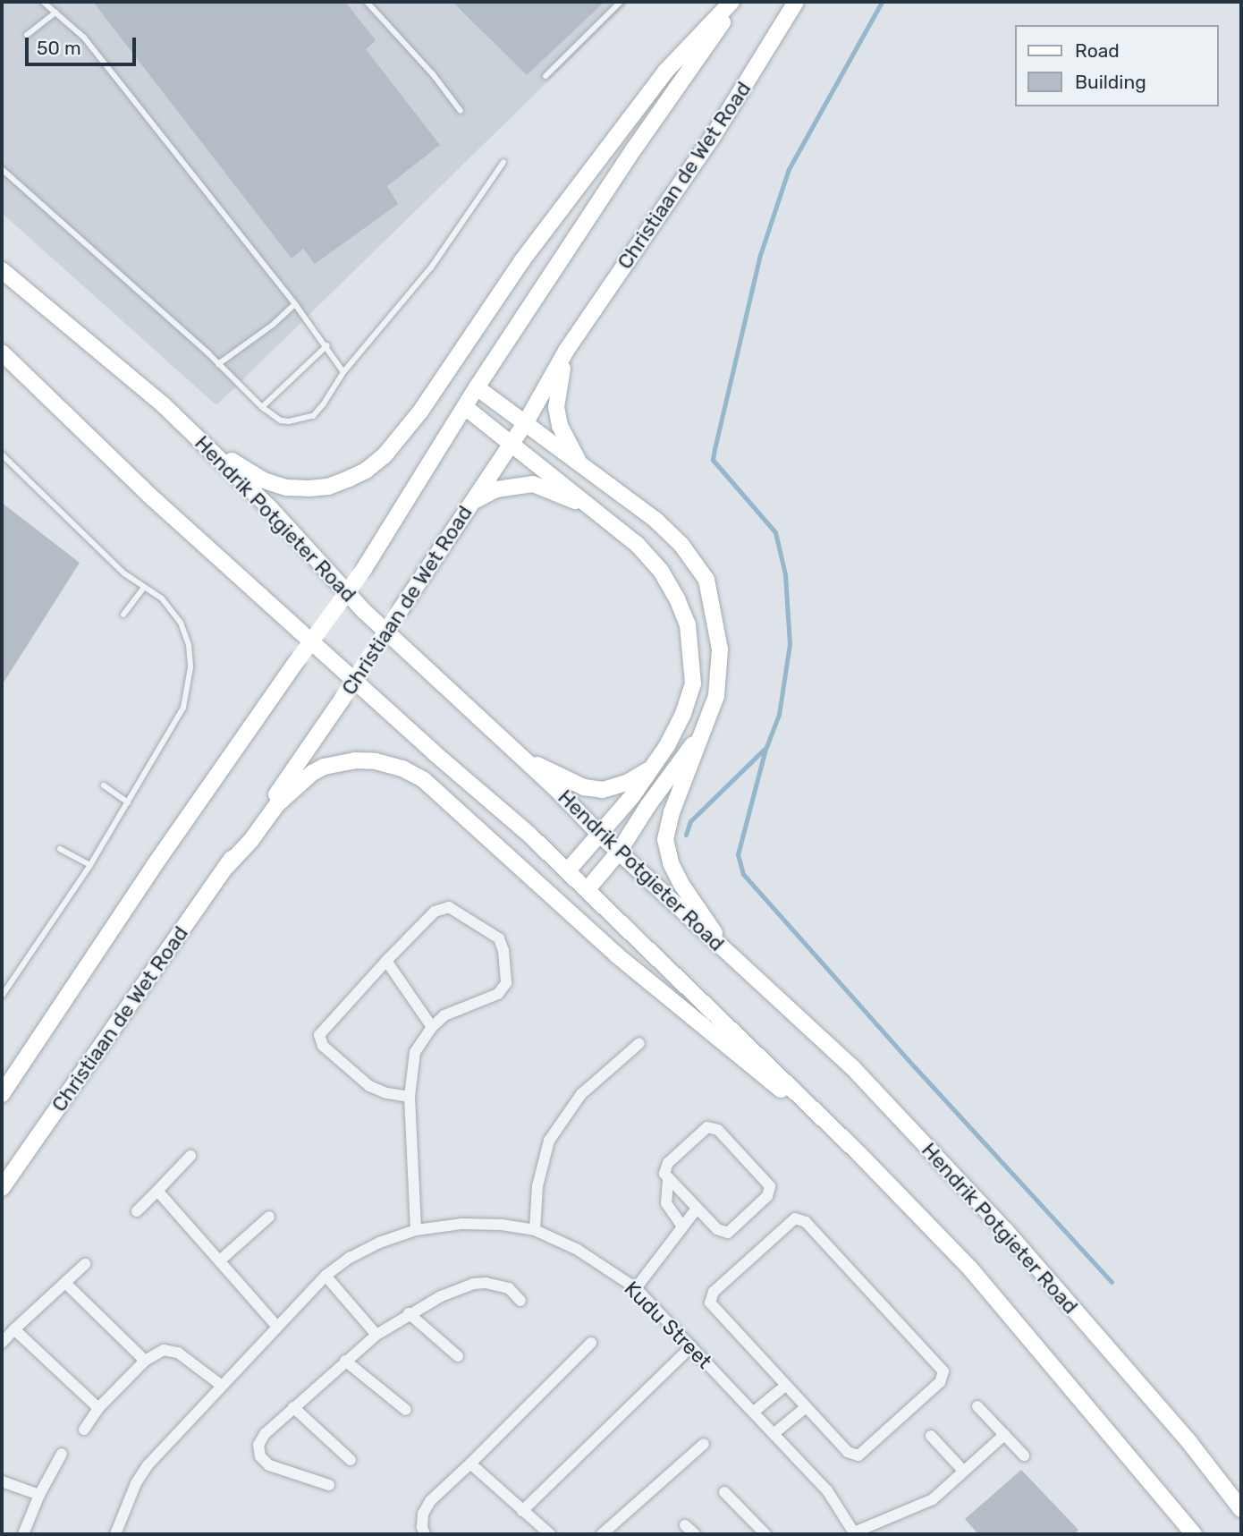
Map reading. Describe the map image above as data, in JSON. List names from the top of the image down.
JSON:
{
  "streets": {
    "main road": ["Christiaan de Wet Road", "Hendrik Potgieter Road"],
    "street": ["Kudu Street"]
  },
  "legend": ["Road", "Building"],
  "scale_bar": "50 m"
}
